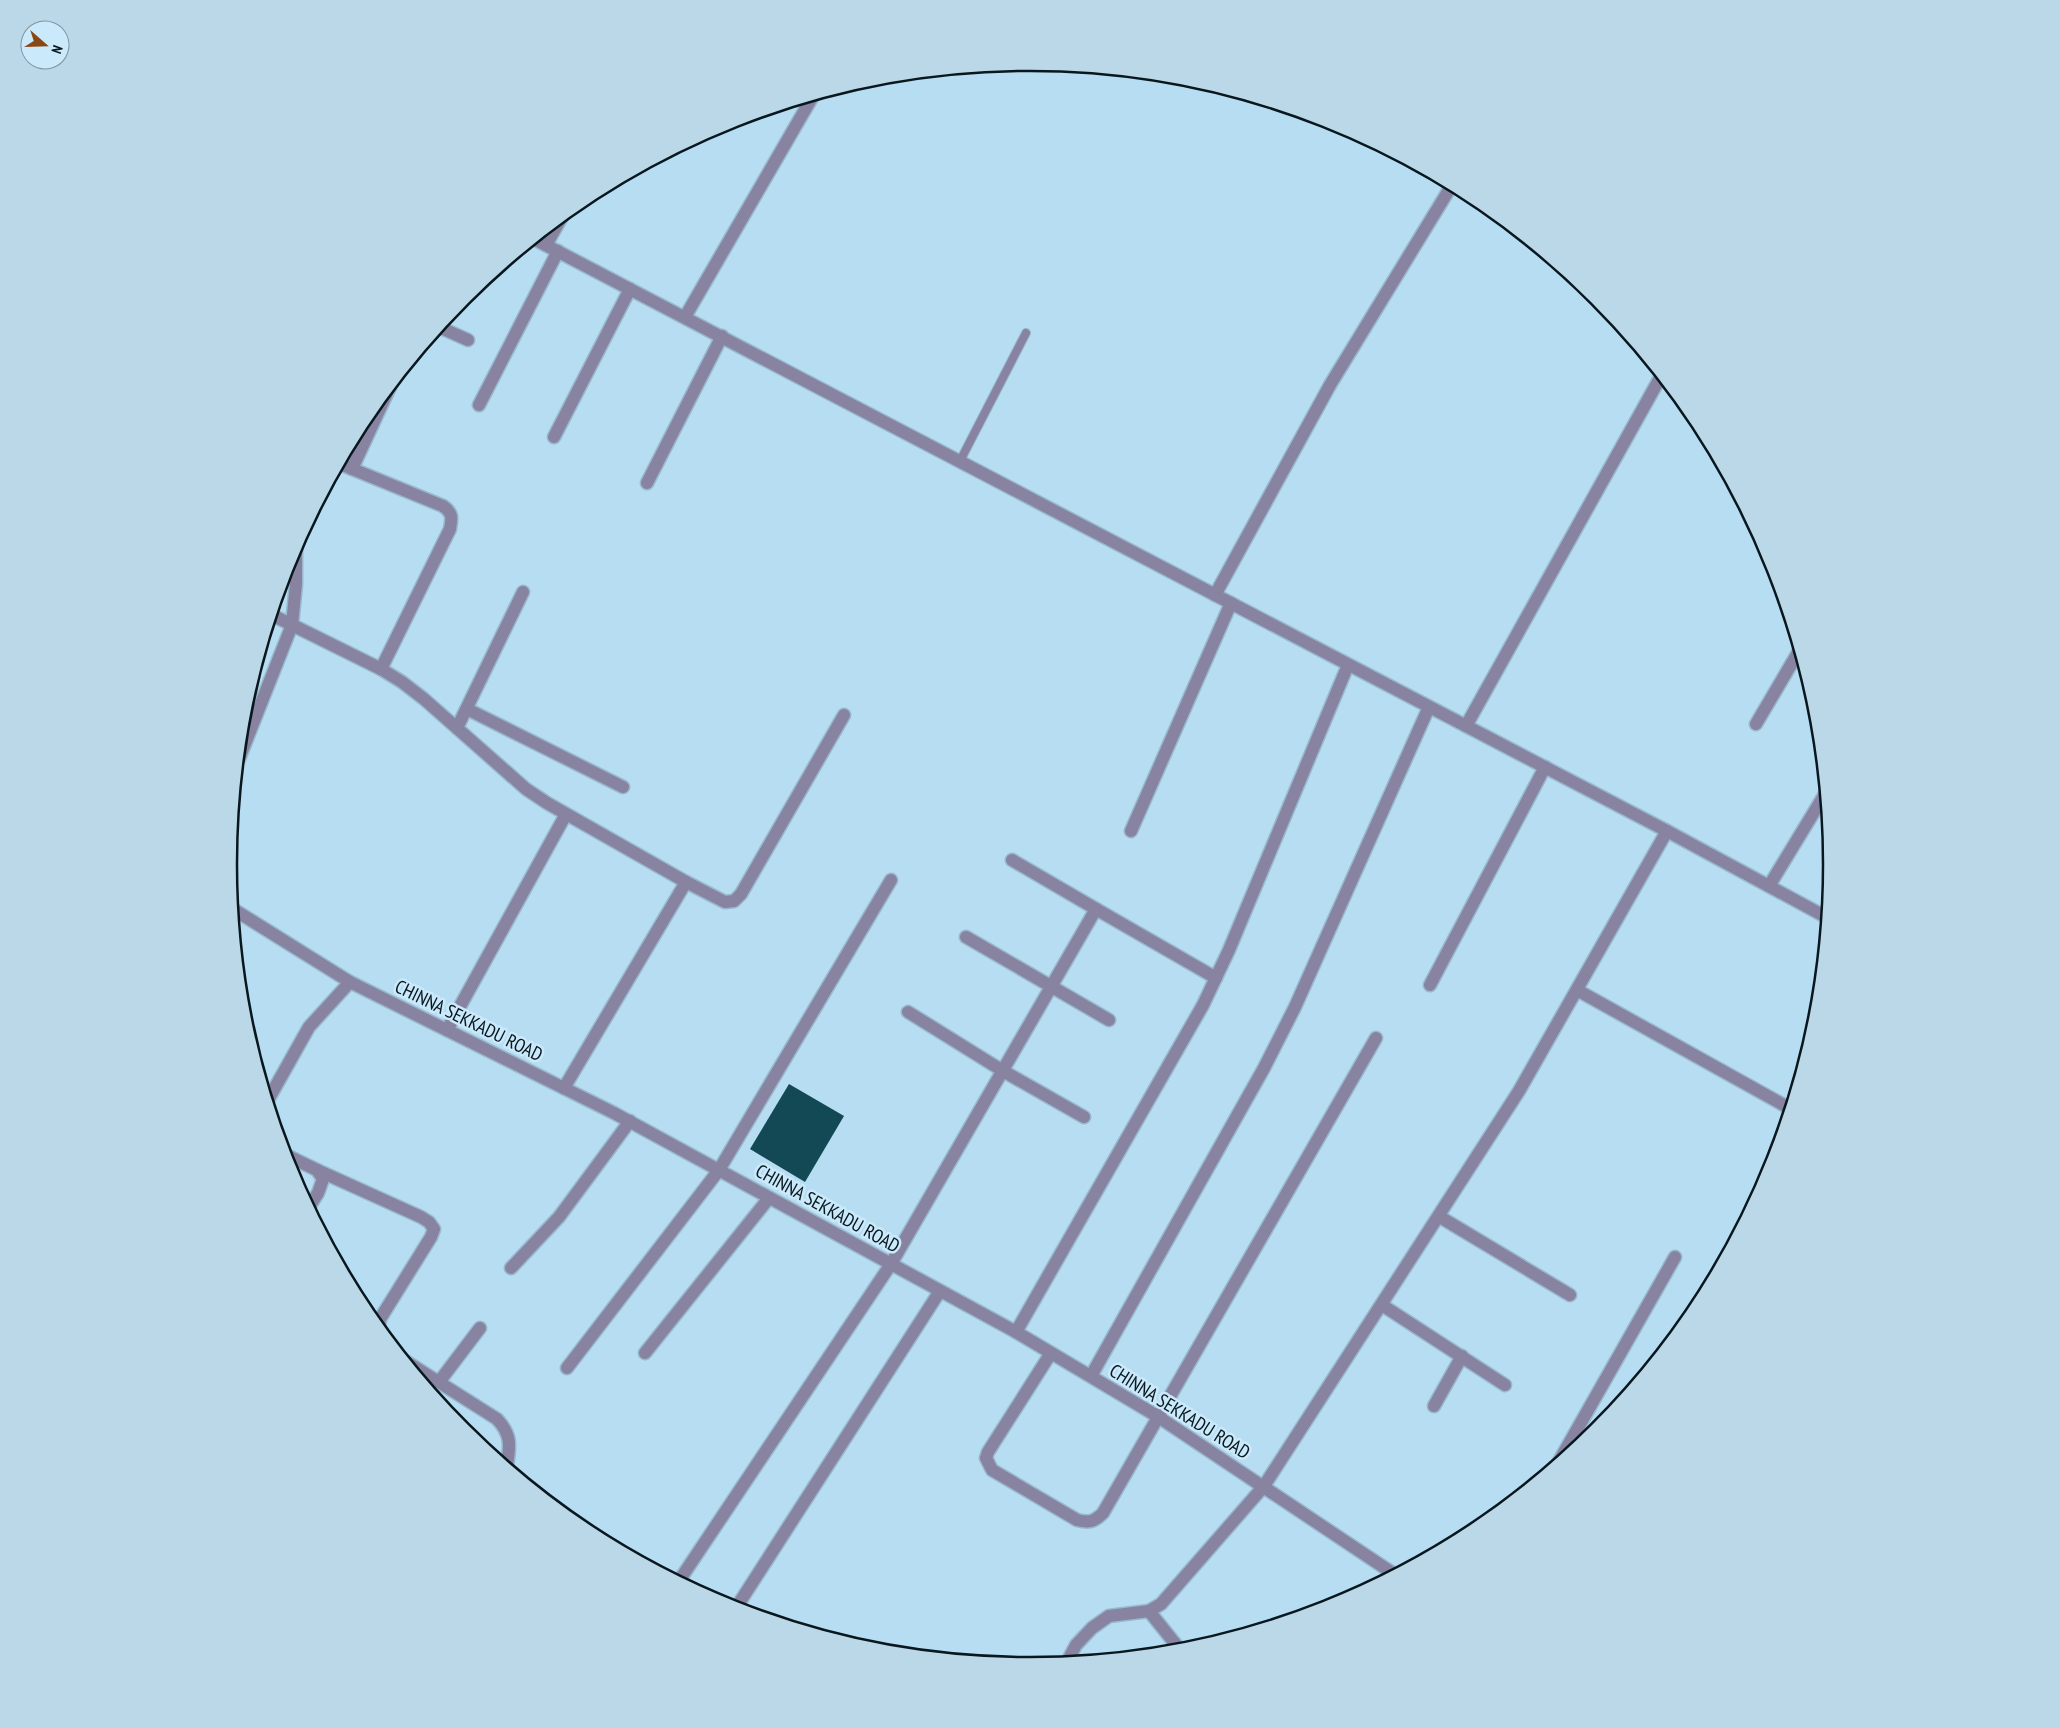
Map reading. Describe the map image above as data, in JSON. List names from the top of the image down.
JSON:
{
  "streets": {
    "street": ["CHINNA SEKKADU ROAD"]
  },
  "north": "right"
}
